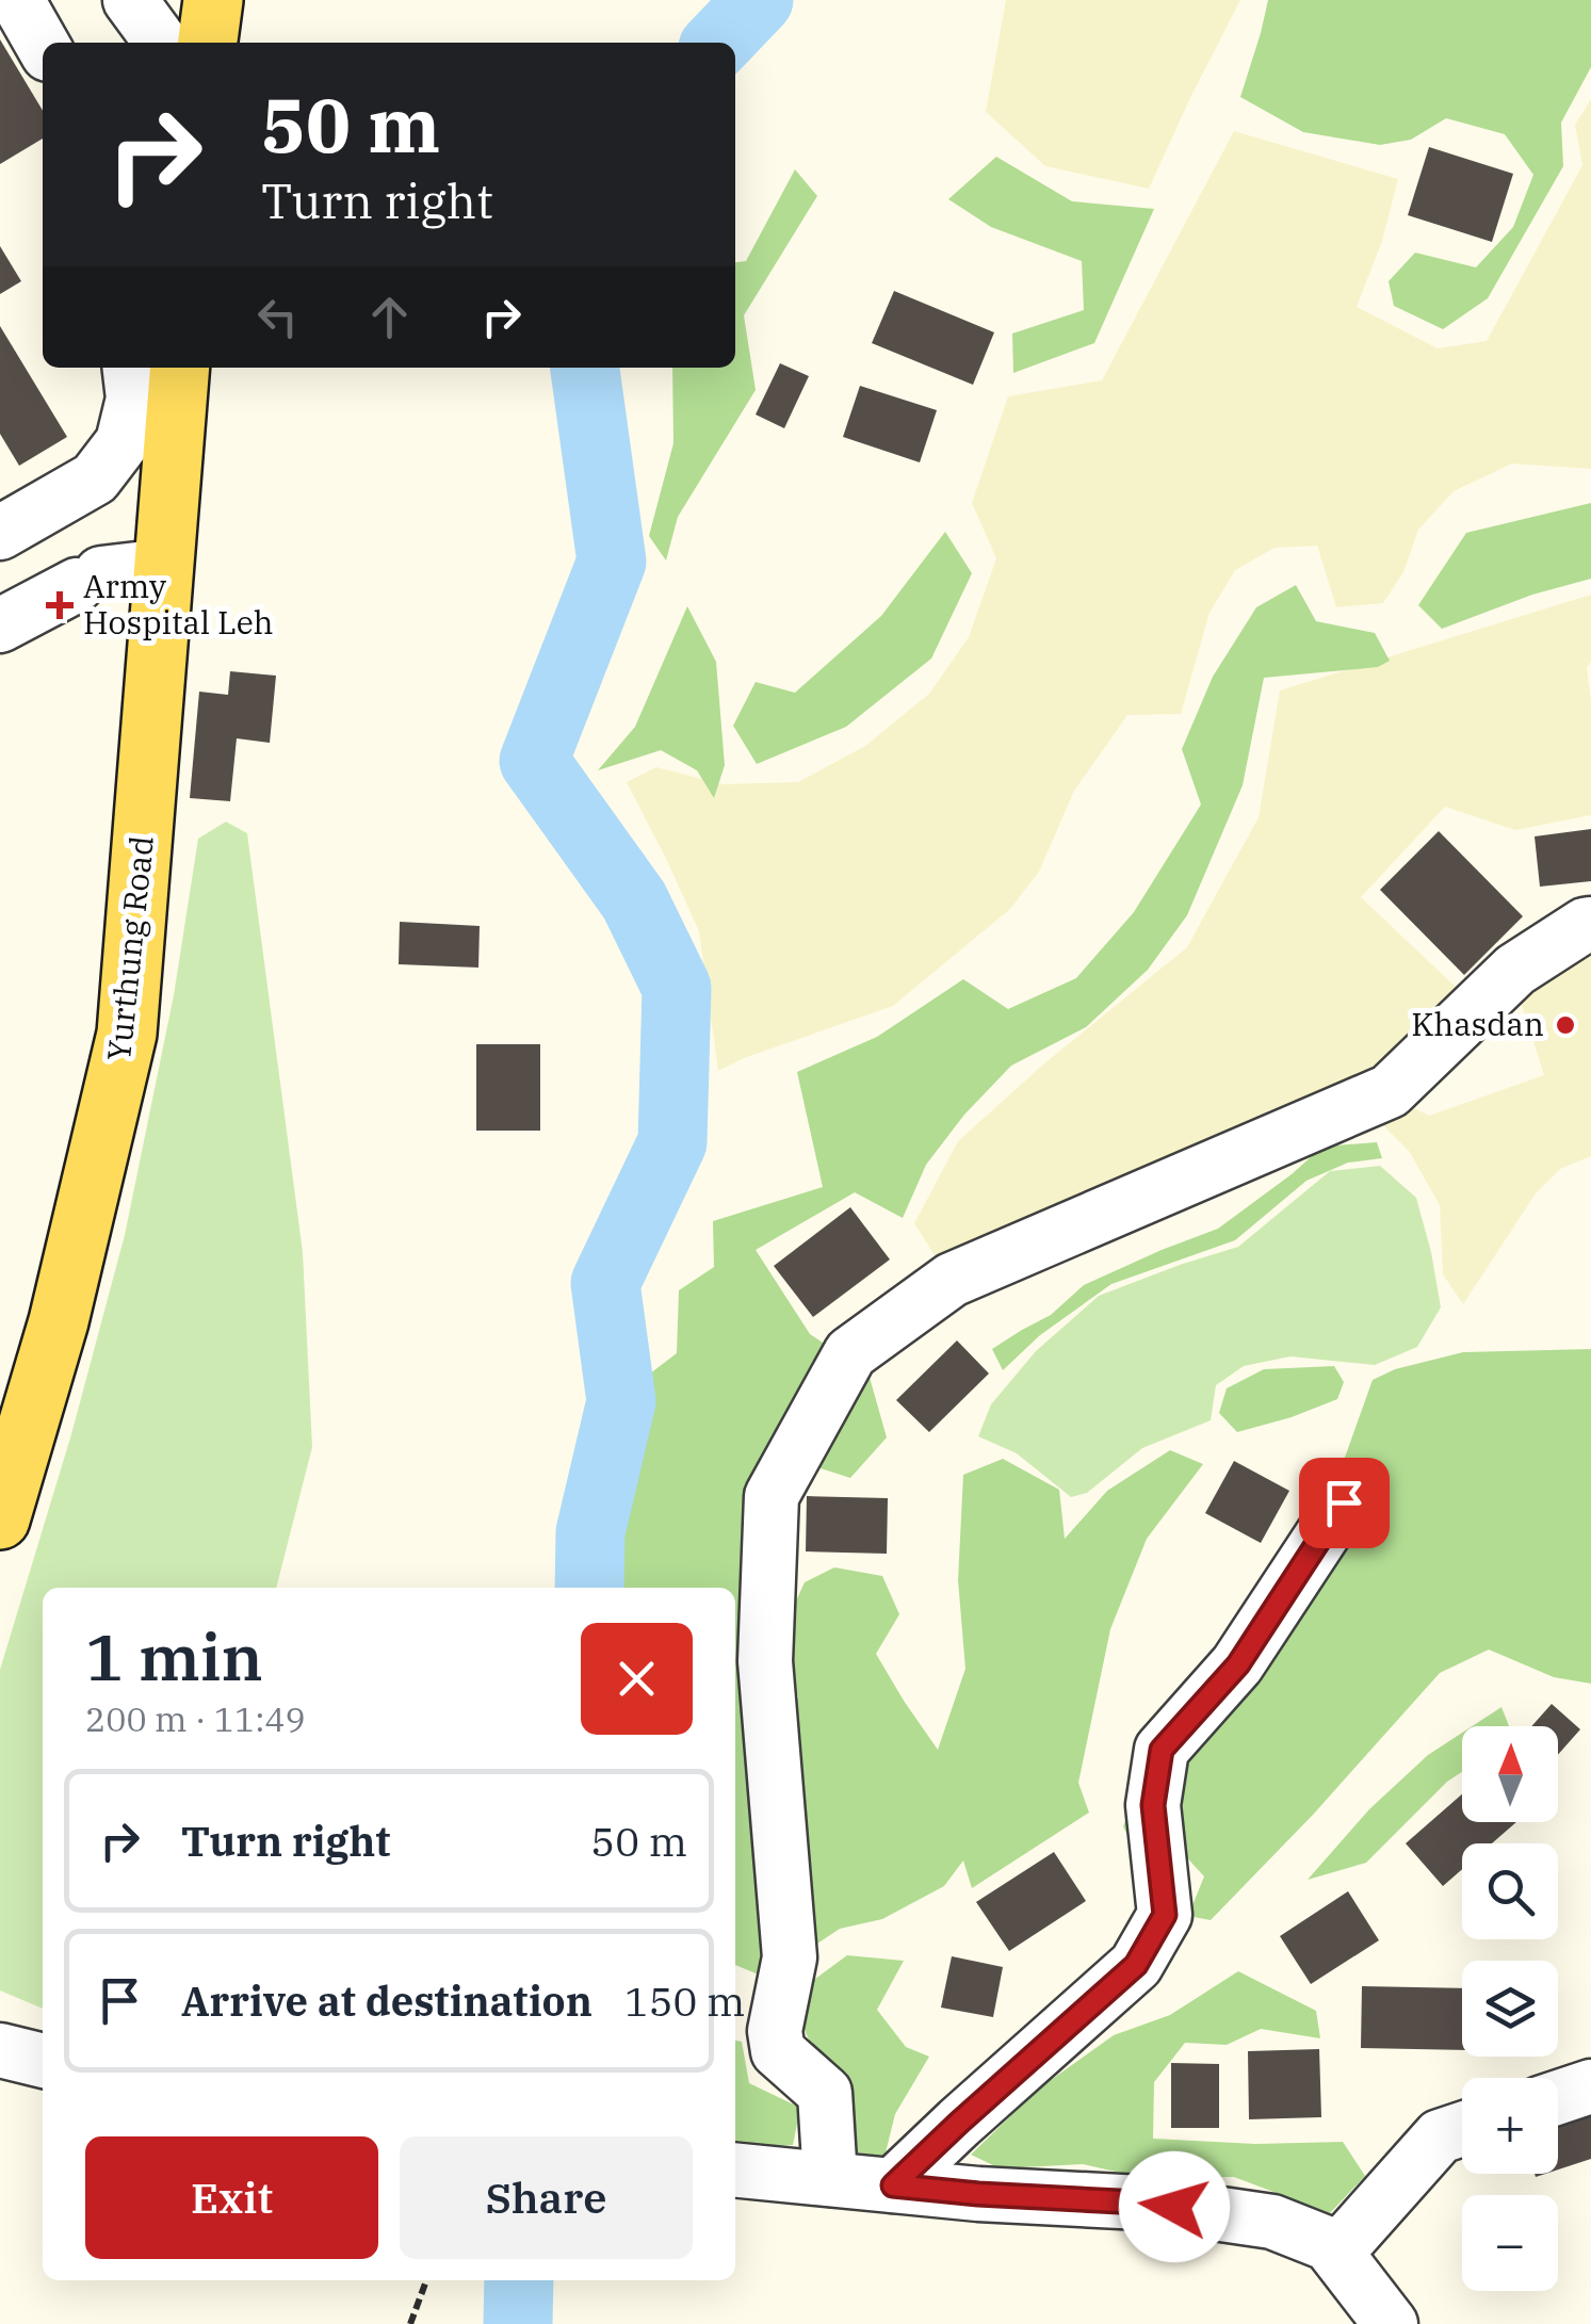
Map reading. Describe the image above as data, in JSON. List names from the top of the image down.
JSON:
{
  "streets": {
    "main road": ["Yurthung Road"]
  },
  "places": {
    "health": ["Army Hospital Leh"],
    "other": ["Khasdan"]
  },
  "north": "top",
  "page": {
    "turn": ["50 m", "Turn right"],
    "heading": ["1 min", "200 m · 11:49"],
    "map_buttons": ["+", "−"],
    "list": [
      {
        "name": "Turn right",
        "value": "50 m"
      },
      {
        "name": "Arrive at destination",
        "value": "150 m"
      }
    ],
    "buttons": ["Exit", "Share"]
  }
}
